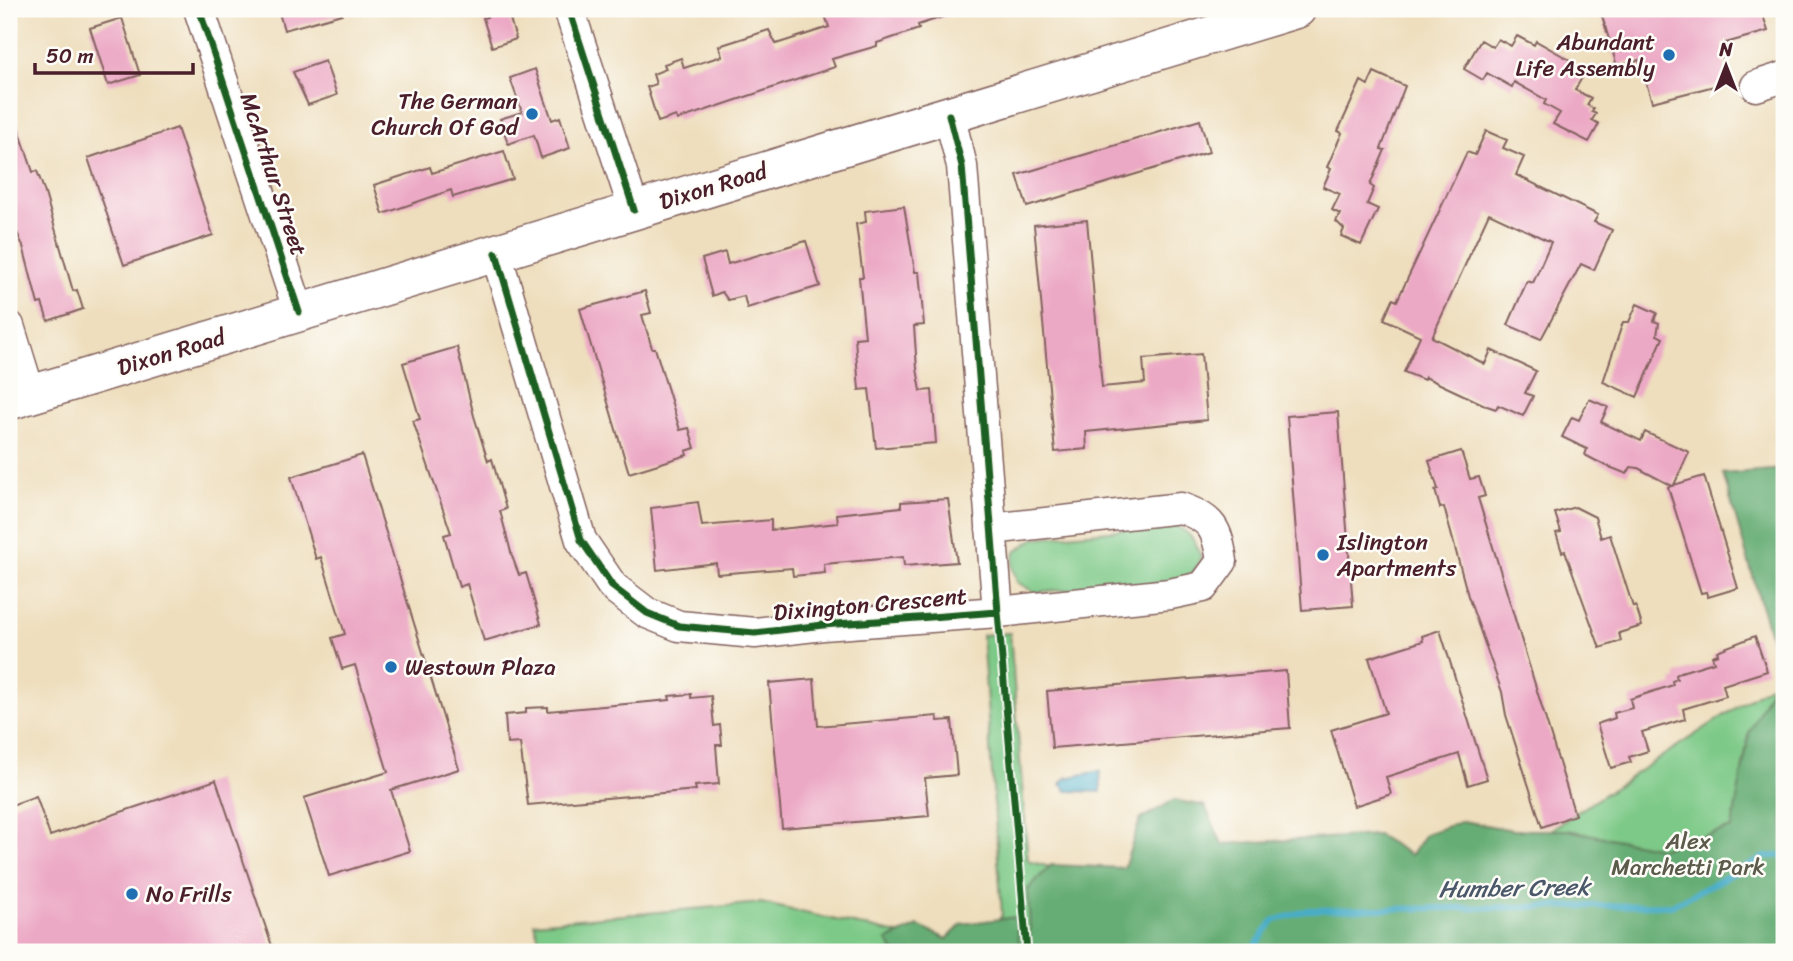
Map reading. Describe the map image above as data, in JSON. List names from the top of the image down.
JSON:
{
  "streets": {
    "main road": ["Dixon Road"],
    "street": ["McArthur Street", "Dixington Crescent"]
  },
  "crossings": [
    ["McArthur Street", "Dixon Road"],
    ["Dixon Road", "Dixington Crescent"]
  ],
  "water": ["Humber Creek"],
  "parks": ["Alex Marchetti Park"],
  "places": [
    "Abundant Life Assembly",
    "The German Church Of God",
    "Islington Apartments",
    "Westown Plaza",
    "No Frills"
  ],
  "scale_bar": "50 m",
  "north": "top"
}
